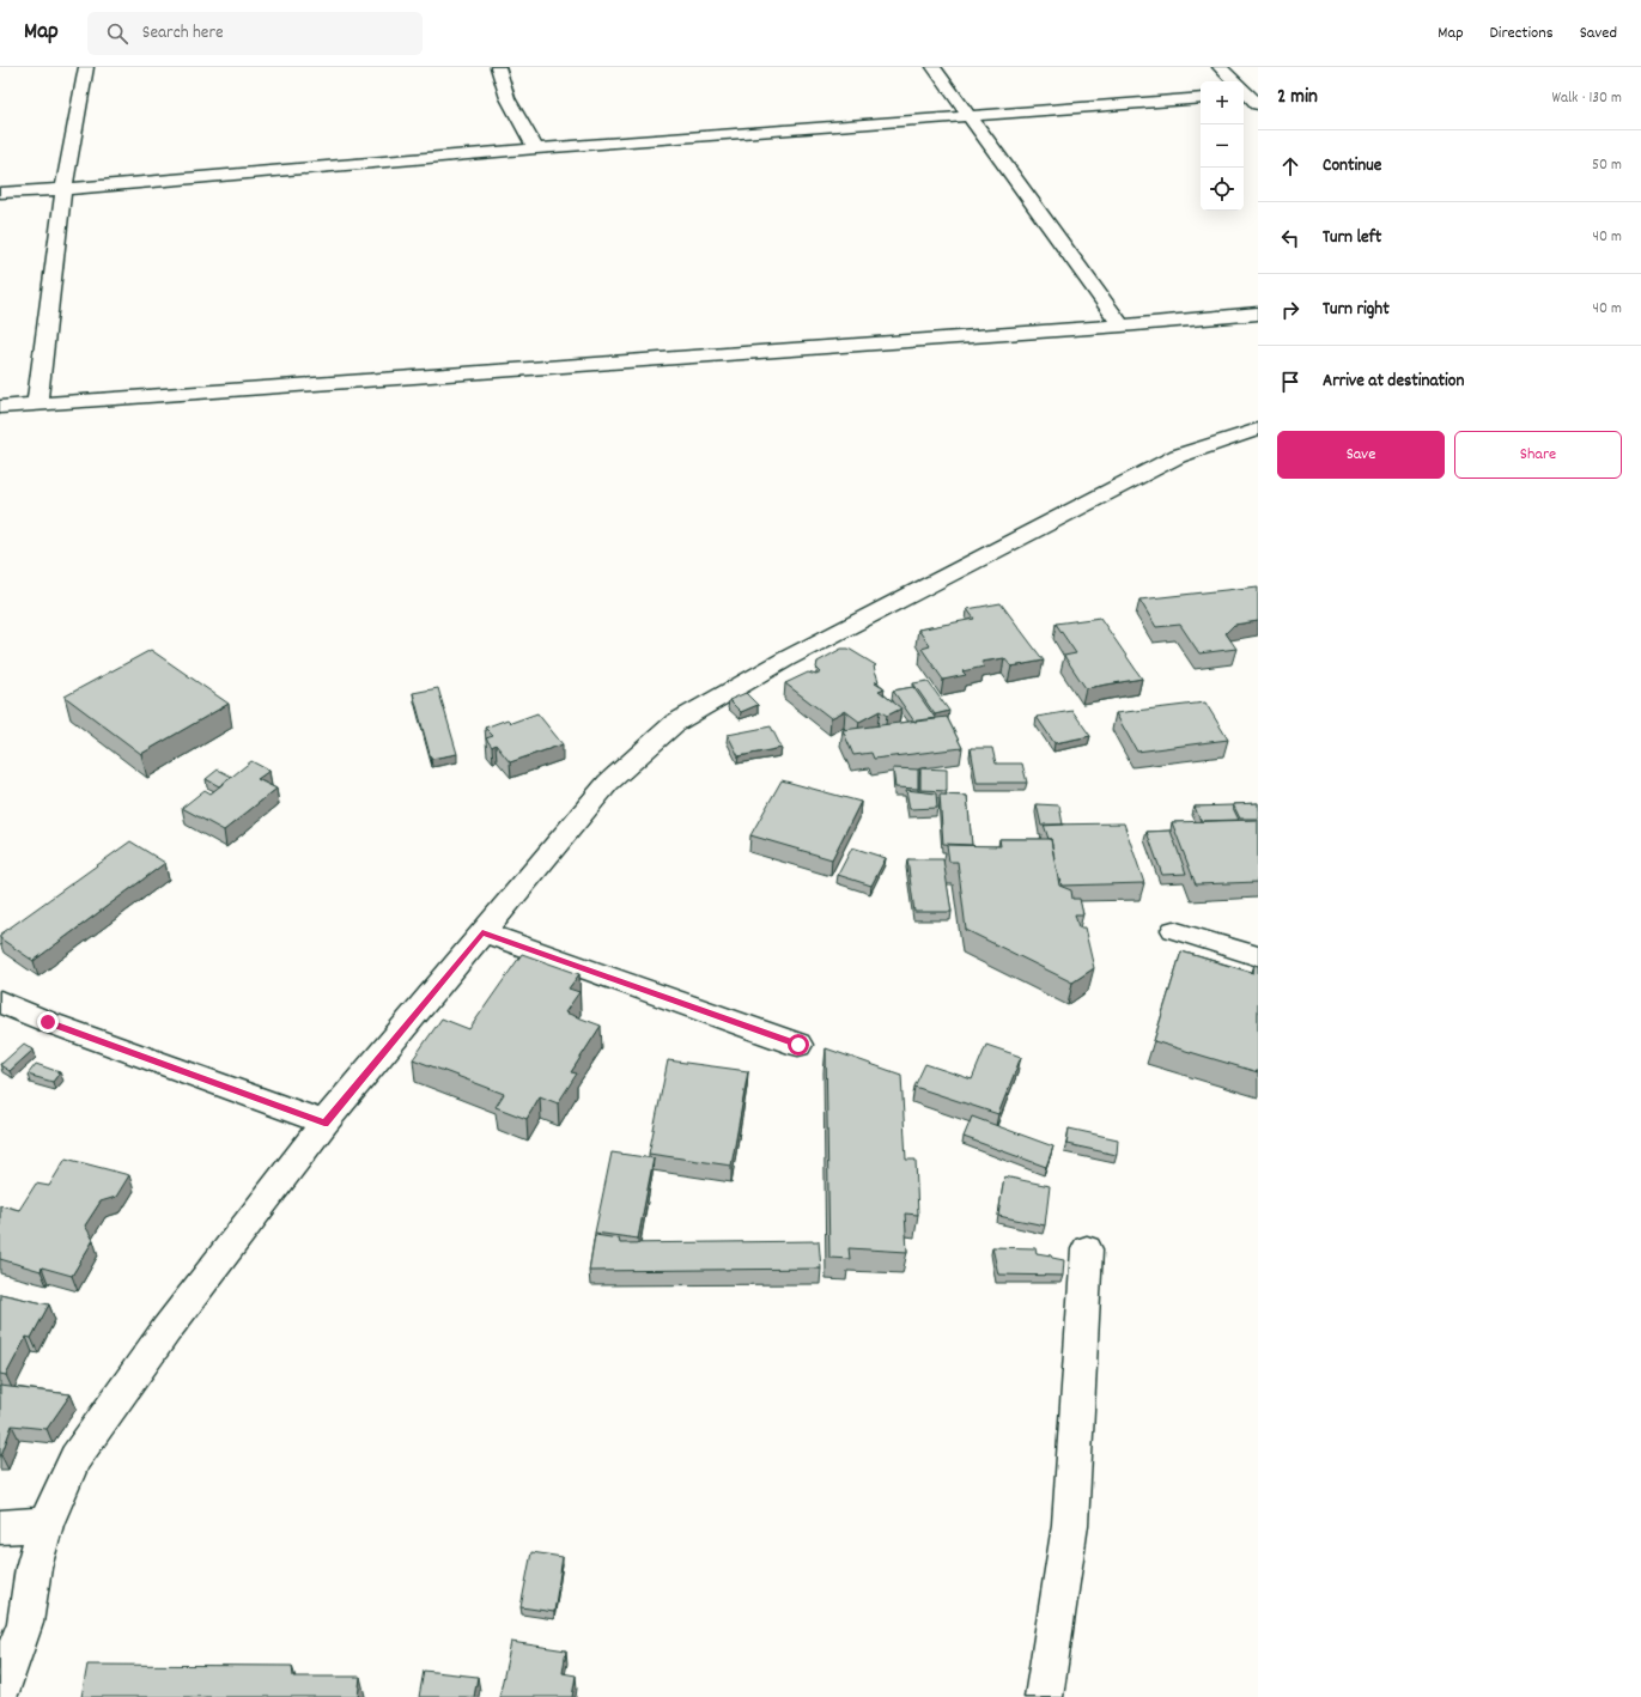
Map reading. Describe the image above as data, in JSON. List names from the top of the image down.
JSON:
{
  "page": {
    "header": "Map",
    "search": "Search here",
    "nav": ["Map", "Directions", "Saved"],
    "heading": ["2 min", "Walk · 130 m"],
    "map_buttons": ["+", "−"],
    "list": [
      ["Continue", "50 m"],
      ["Turn left", "40 m"],
      ["Turn right", "40 m"],
      "Arrive at destination"
    ],
    "buttons": ["Save", "Share"]
  }
}
